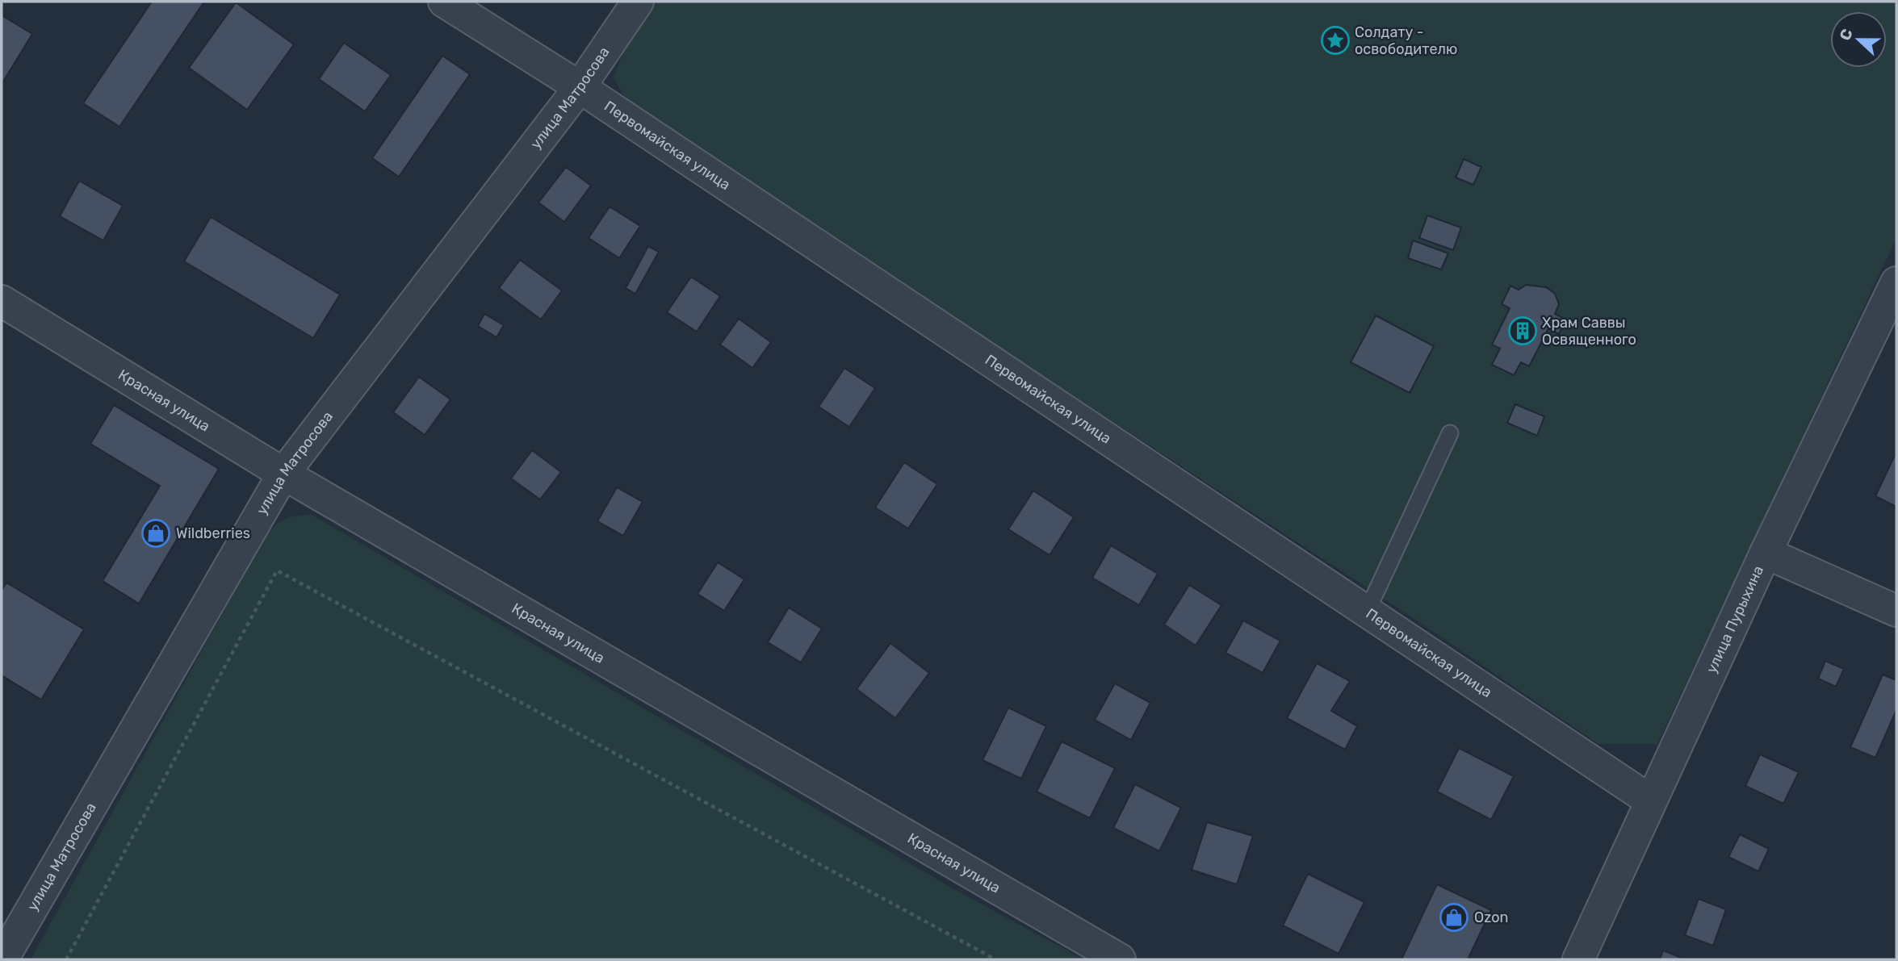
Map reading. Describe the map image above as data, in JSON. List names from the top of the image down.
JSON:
{
  "streets": {
    "street": [
      "улица Матросова",
      "Первомайская улица",
      "Красная улица",
      "улица Пурыхина"
    ]
  },
  "crossings": [
    ["улица Матросова", "Первомайская улица"],
    ["улица Матросова", "Красная улица"],
    ["Первомайская улица", "улица Пурыхина"]
  ],
  "places": {
    "place": ["Солдату - освободителю"],
    "building": ["Храм Саввы Освященного"],
    "shop": ["Wildberries", "Ozon"]
  },
  "north": "left"
}
